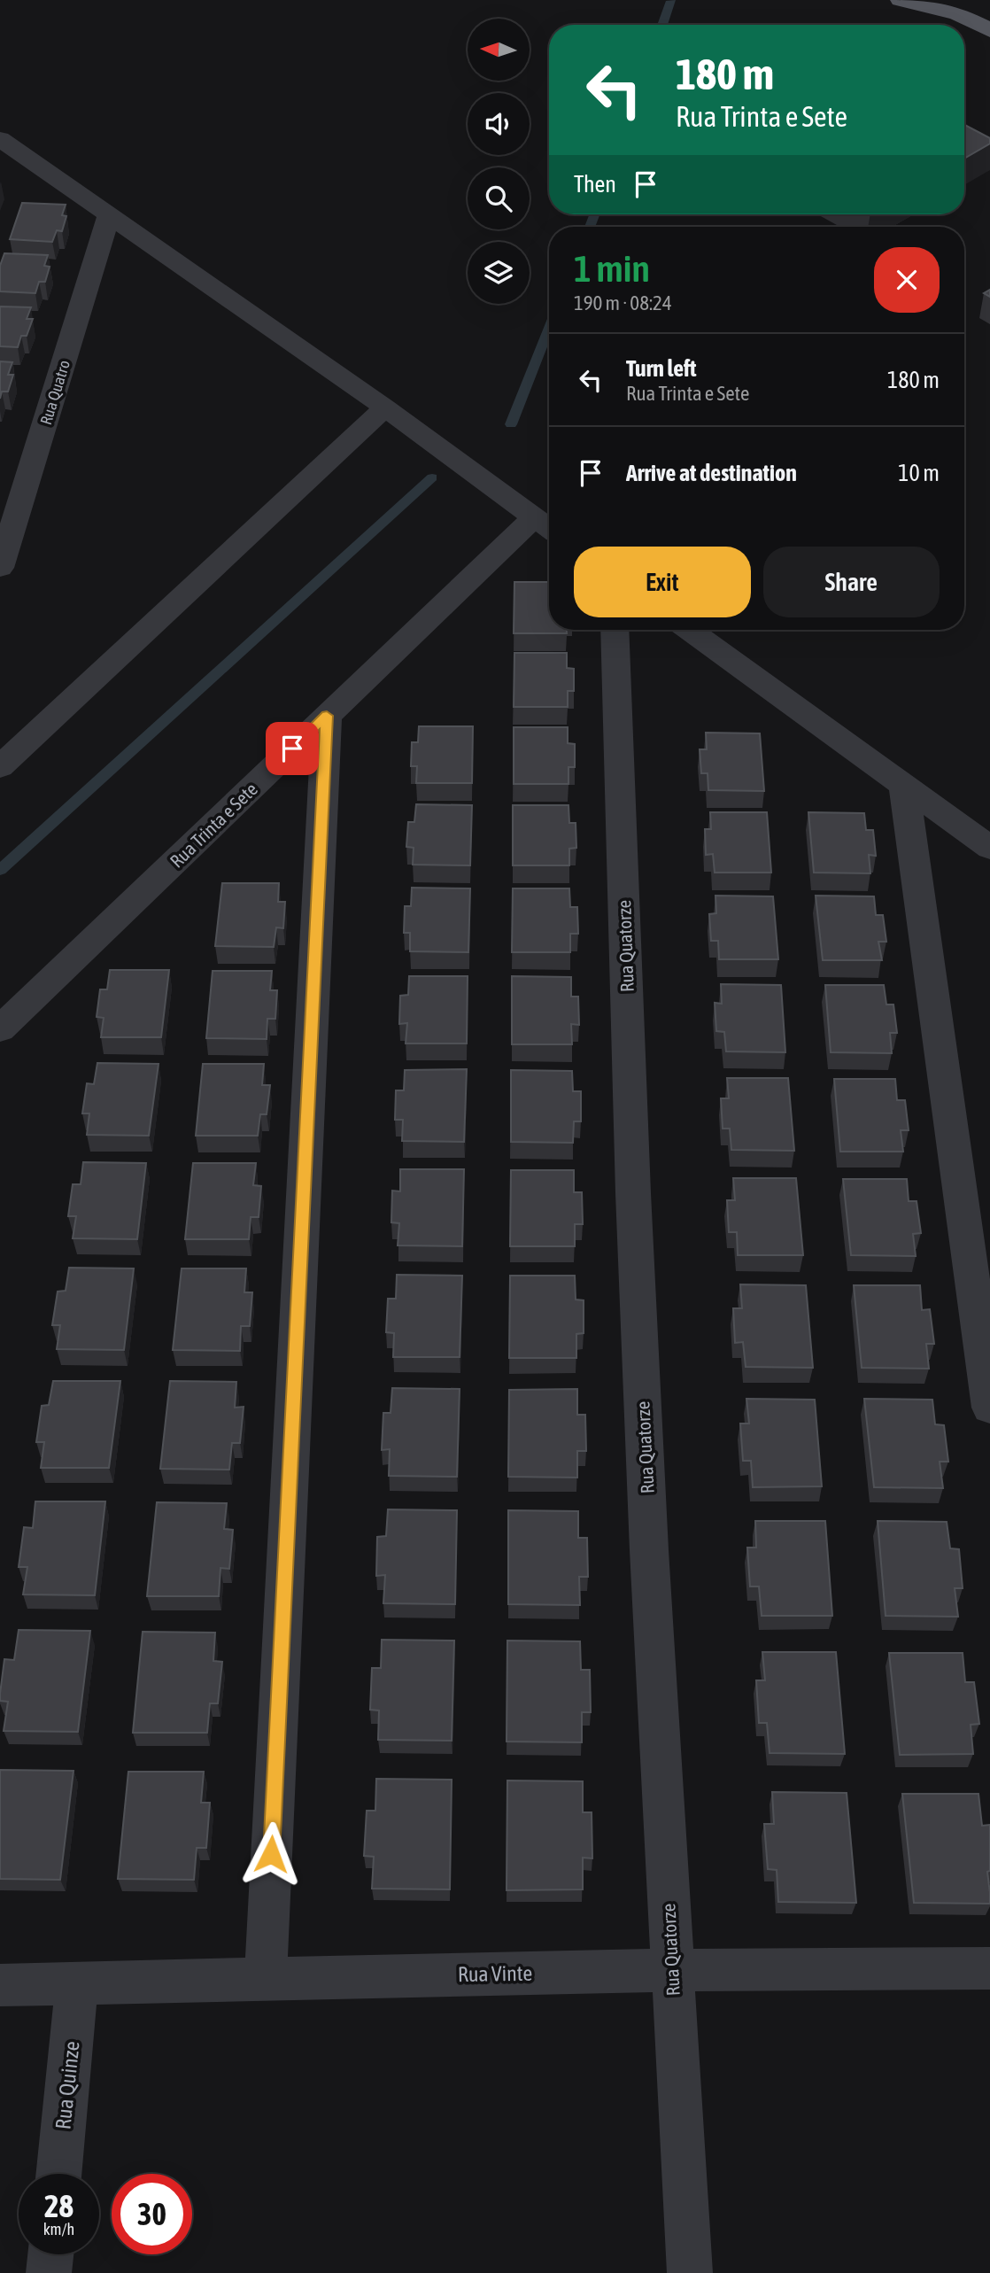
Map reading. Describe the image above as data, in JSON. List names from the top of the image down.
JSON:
{
  "streets": {
    "street": [
      "Rua Quatro",
      "Rua Trinta e Sete",
      "Rua Quatorze",
      "Rua Vinte",
      "Rua Quinze"
    ]
  },
  "crossings": [
    ["Rua Quatorze", "Rua Vinte"],
    ["Rua Vinte", "Rua Quinze"]
  ],
  "north": "left",
  "page": {
    "turn": ["180 m", "Rua Trinta e Sete"],
    "then": "Then",
    "heading": ["1 min", "190 m · 08:24"],
    "list": [
      {
        "name": "Turn left",
        "note": "Rua Trinta e Sete",
        "value": "180 m"
      },
      {
        "name": "Arrive at destination",
        "value": "10 m"
      }
    ],
    "buttons": ["Exit", "Share"],
    "speed": "28 km/h",
    "limit": "30"
  }
}
